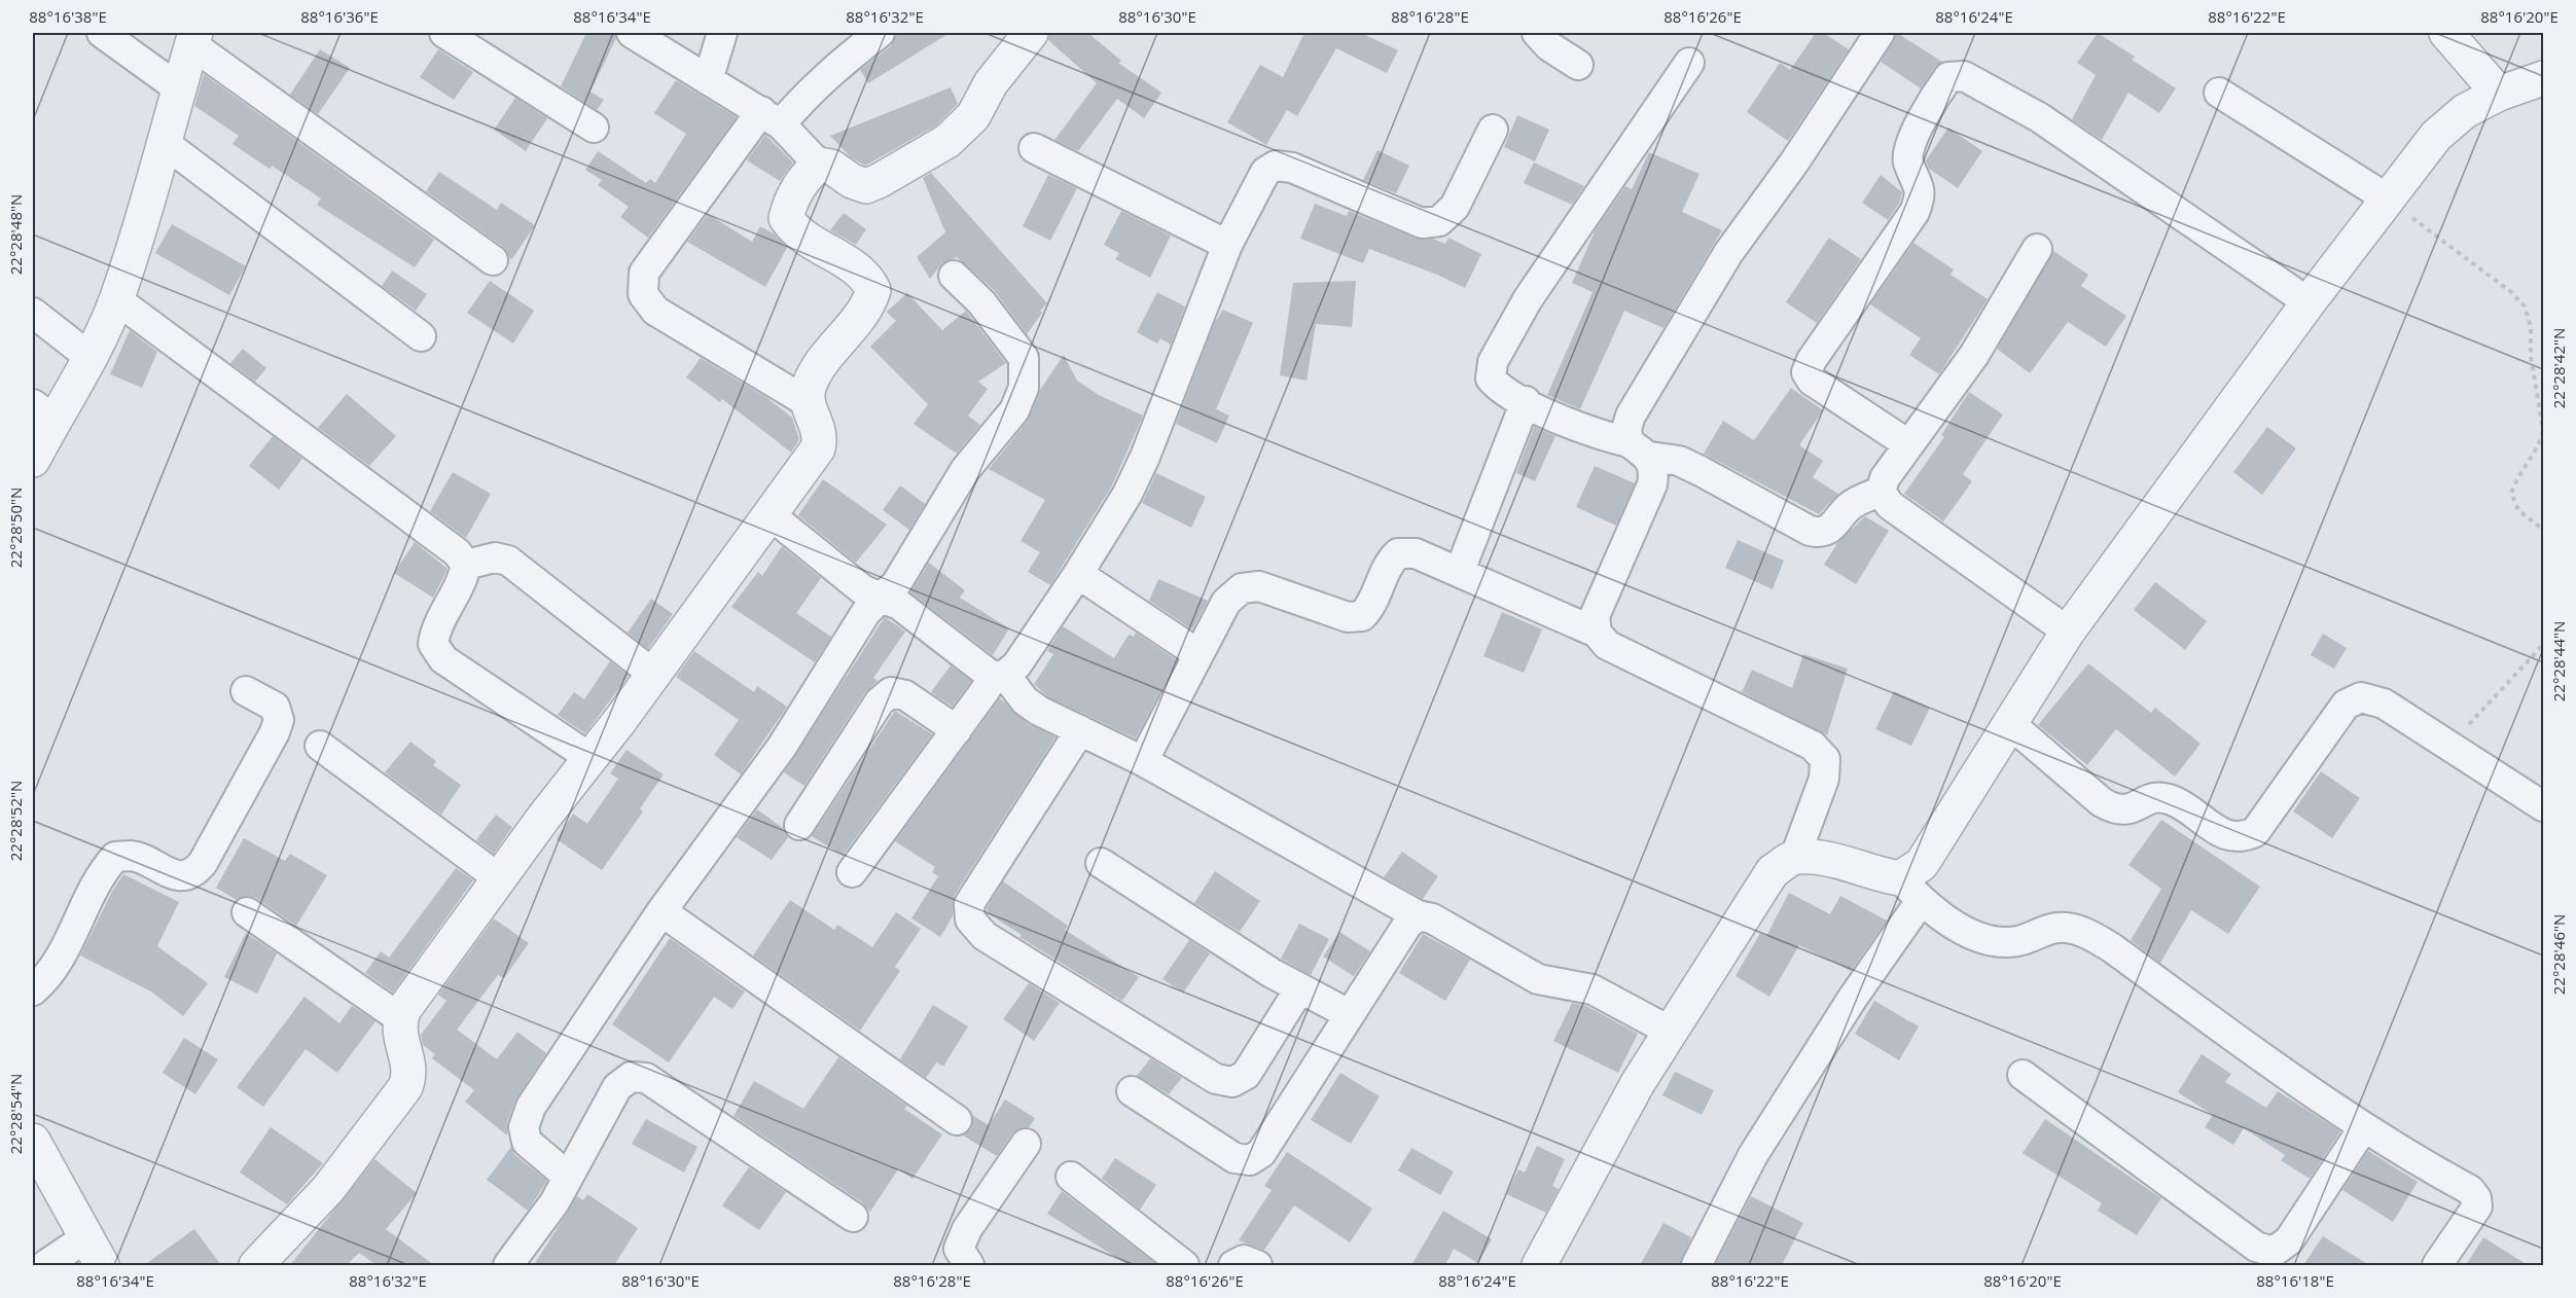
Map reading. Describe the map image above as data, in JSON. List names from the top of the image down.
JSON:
{
  "coordinates": [
    "88°16'38\"E",
    "88°16'36\"E",
    "88°16'34\"E",
    "88°16'32\"E",
    "88°16'30\"E",
    "88°16'28\"E",
    "88°16'26\"E",
    "88°16'24\"E",
    "88°16'22\"E",
    "88°16'20\"E",
    "22°28'48\"N",
    "22°28'42\"N",
    "22°28'50\"N",
    "22°28'44\"N",
    "22°28'52\"N",
    "22°28'46\"N",
    "22°28'54\"N",
    "88°16'18\"E"
  ]
}
